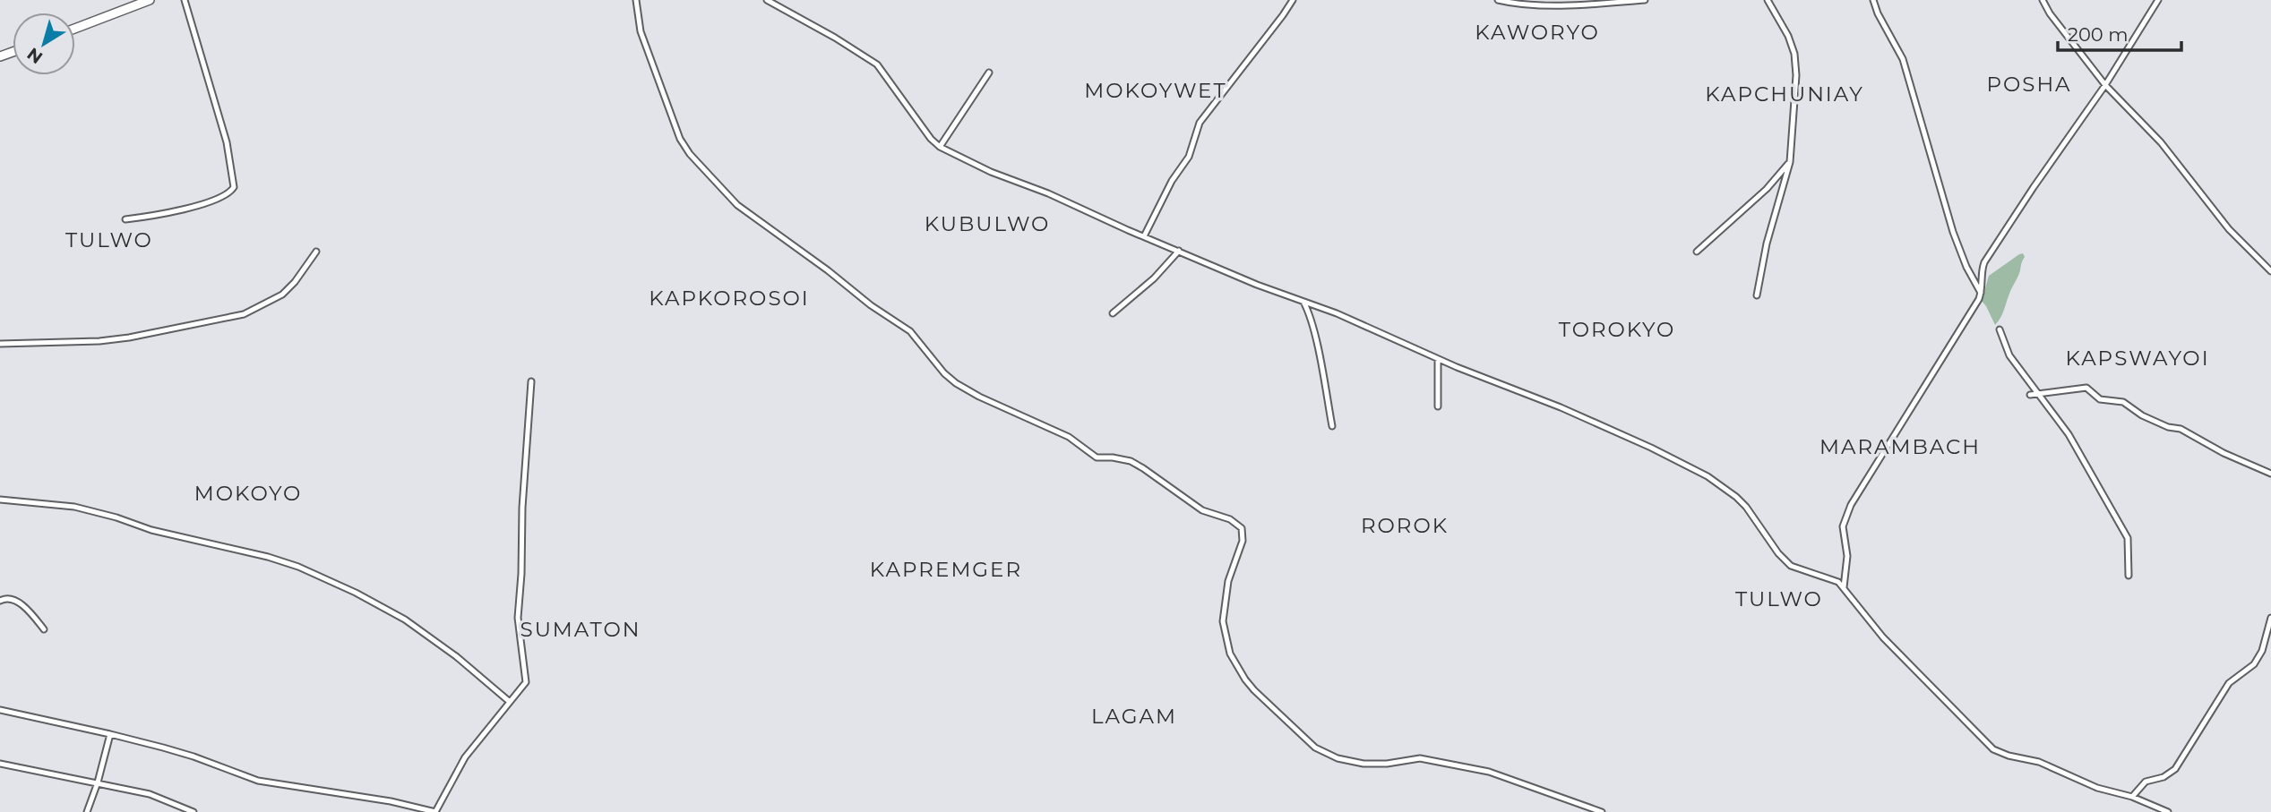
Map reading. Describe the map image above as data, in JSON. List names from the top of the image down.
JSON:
{
  "districts": [
    "KAWORYO",
    "POSHA",
    "MOKOYWET",
    "KAPCHUNIAY",
    "KUBULWO",
    "TULWO",
    "KAPKOROSOI",
    "TOROKYO",
    "KAPSWAYOI",
    "MARAMBACH",
    "MOKOYO",
    "ROROK",
    "KAPREMGER",
    "TULWO",
    "SUMATON",
    "LAGAM"
  ],
  "scale_bar": "200 m",
  "north": "bottom left"
}
